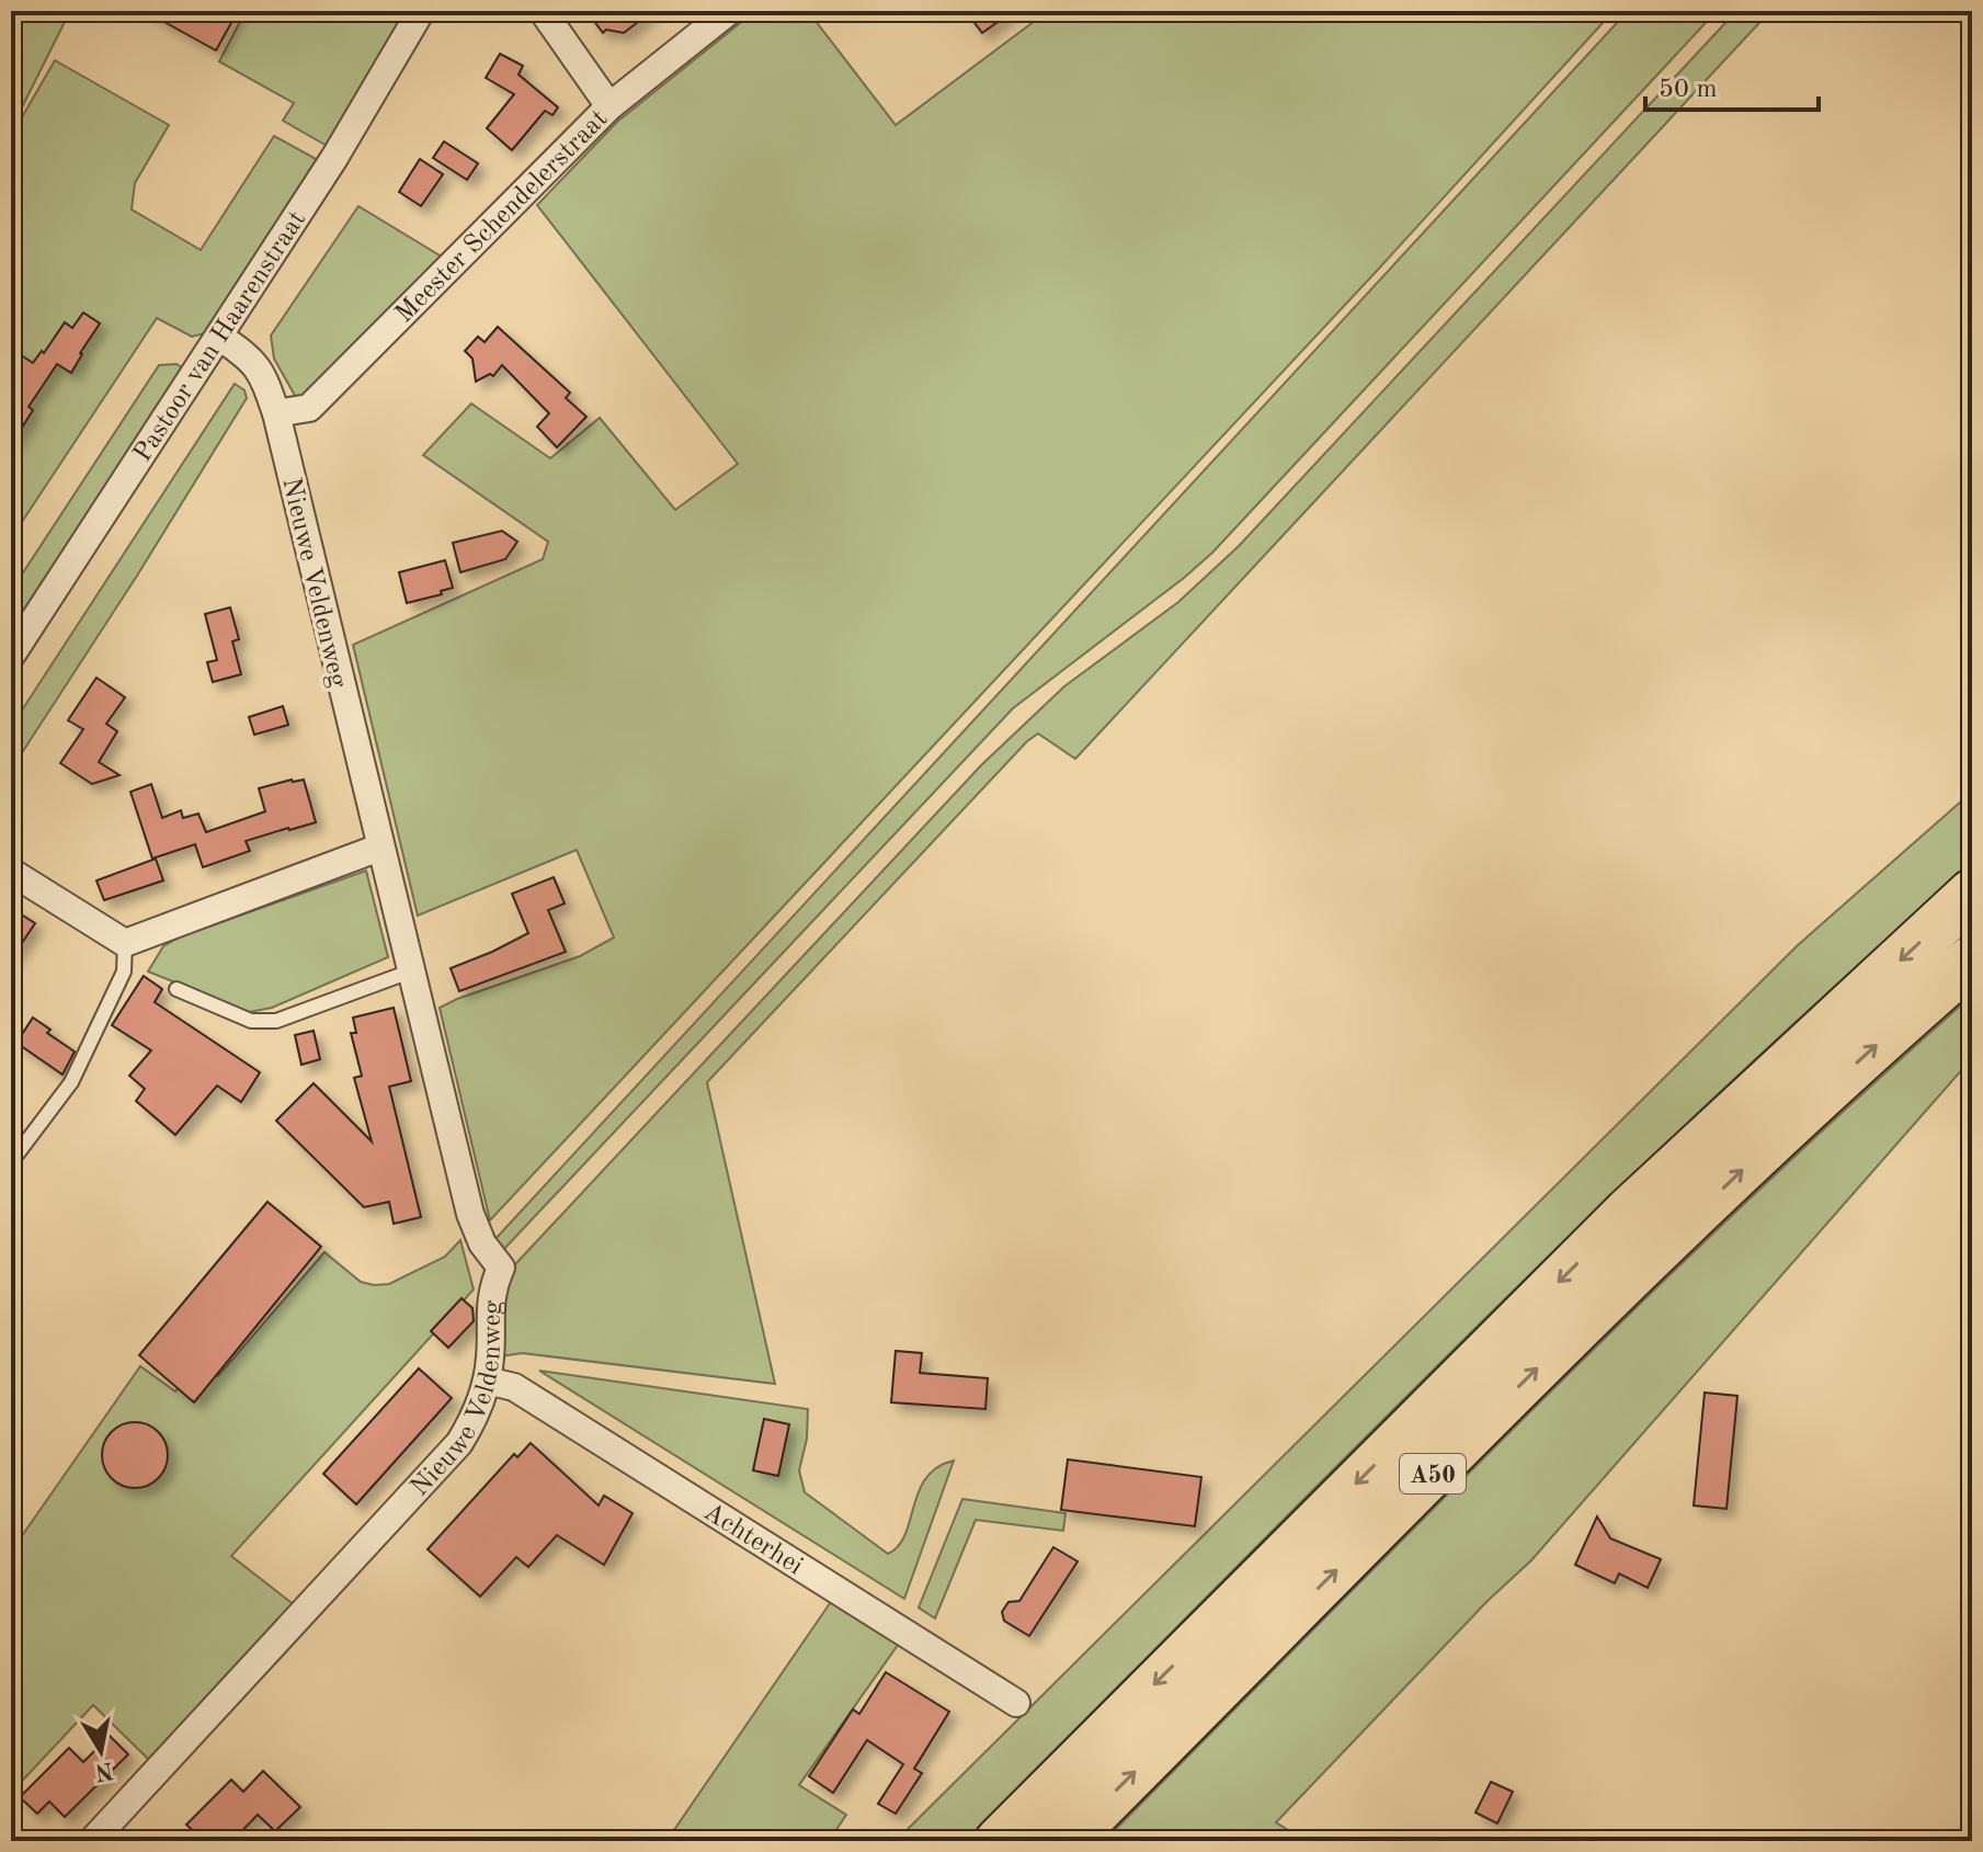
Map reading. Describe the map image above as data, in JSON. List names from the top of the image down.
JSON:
{
  "streets": {
    "highway": ["A50"],
    "street": [
      "Meester Schendelerstraat",
      "Pastoor van Haarenstraat",
      "Nieuwe Veldenweg",
      "Achterhei"
    ]
  },
  "crossings": [
    ["Meester Schendelerstraat", "Nieuwe Veldenweg"],
    ["Pastoor van Haarenstraat", "Nieuwe Veldenweg"],
    ["Nieuwe Veldenweg", "Achterhei"]
  ],
  "scale_bar": "50 m",
  "north": "bottom"
}
